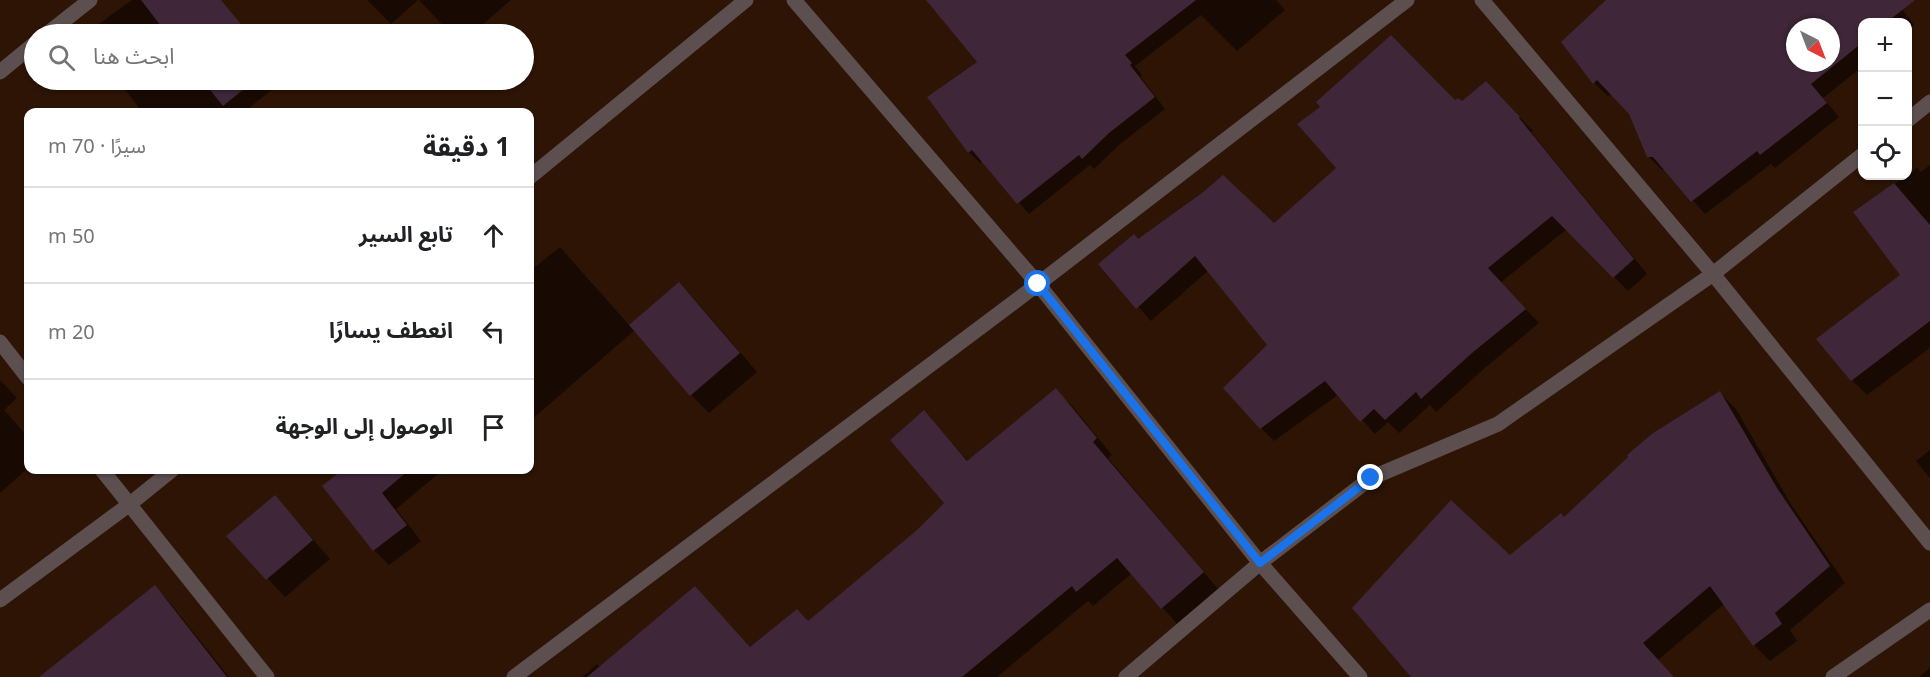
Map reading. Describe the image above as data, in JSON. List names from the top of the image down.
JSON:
{
  "north": "bottom right",
  "page": {
    "map_buttons": ["+", "−"],
    "search": "ابحث هنا",
    "heading": ["1 دقيقة", "سيرًا · 70 m"],
    "list": [
      ["تابع السير", "50 m"],
      ["انعطف يسارًا", "20 m"],
      "الوصول إلى الوجهة"
    ]
  }
}
